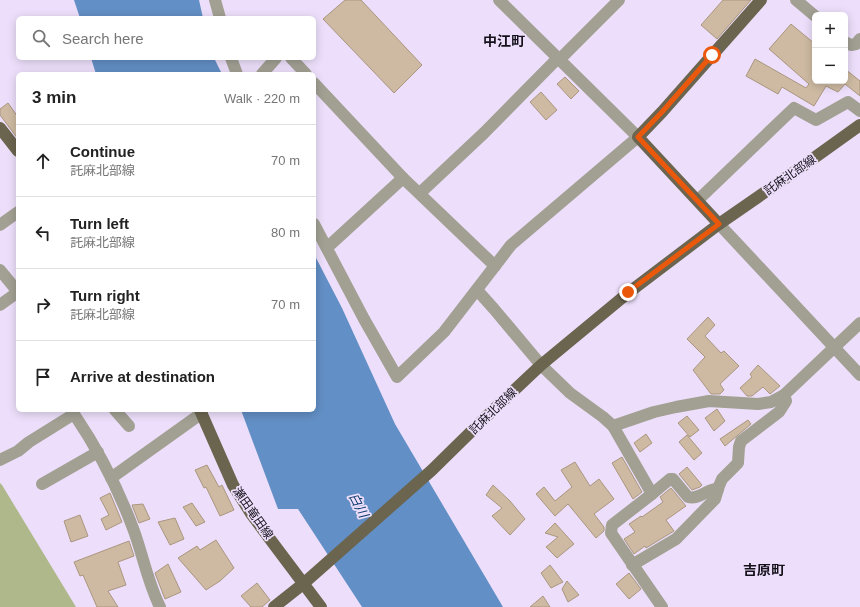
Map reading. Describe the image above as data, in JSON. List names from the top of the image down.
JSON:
{
  "streets": {
    "main road": ["託麻北部線", "瀬田竜田線"]
  },
  "crossings": [
    ["託麻北部線", "瀬田竜田線"]
  ],
  "districts": ["中江町", "吉原町"],
  "water": ["白川"],
  "page": {
    "map_buttons": ["+", "−"],
    "search": "Search here",
    "heading": ["3 min", "Walk · 220 m"],
    "list": [
      ["Continue", "託麻北部線", "70 m"],
      ["Turn left", "託麻北部線", "80 m"],
      ["Turn right", "託麻北部線", "70 m"],
      "Arrive at destination"
    ]
  }
}
